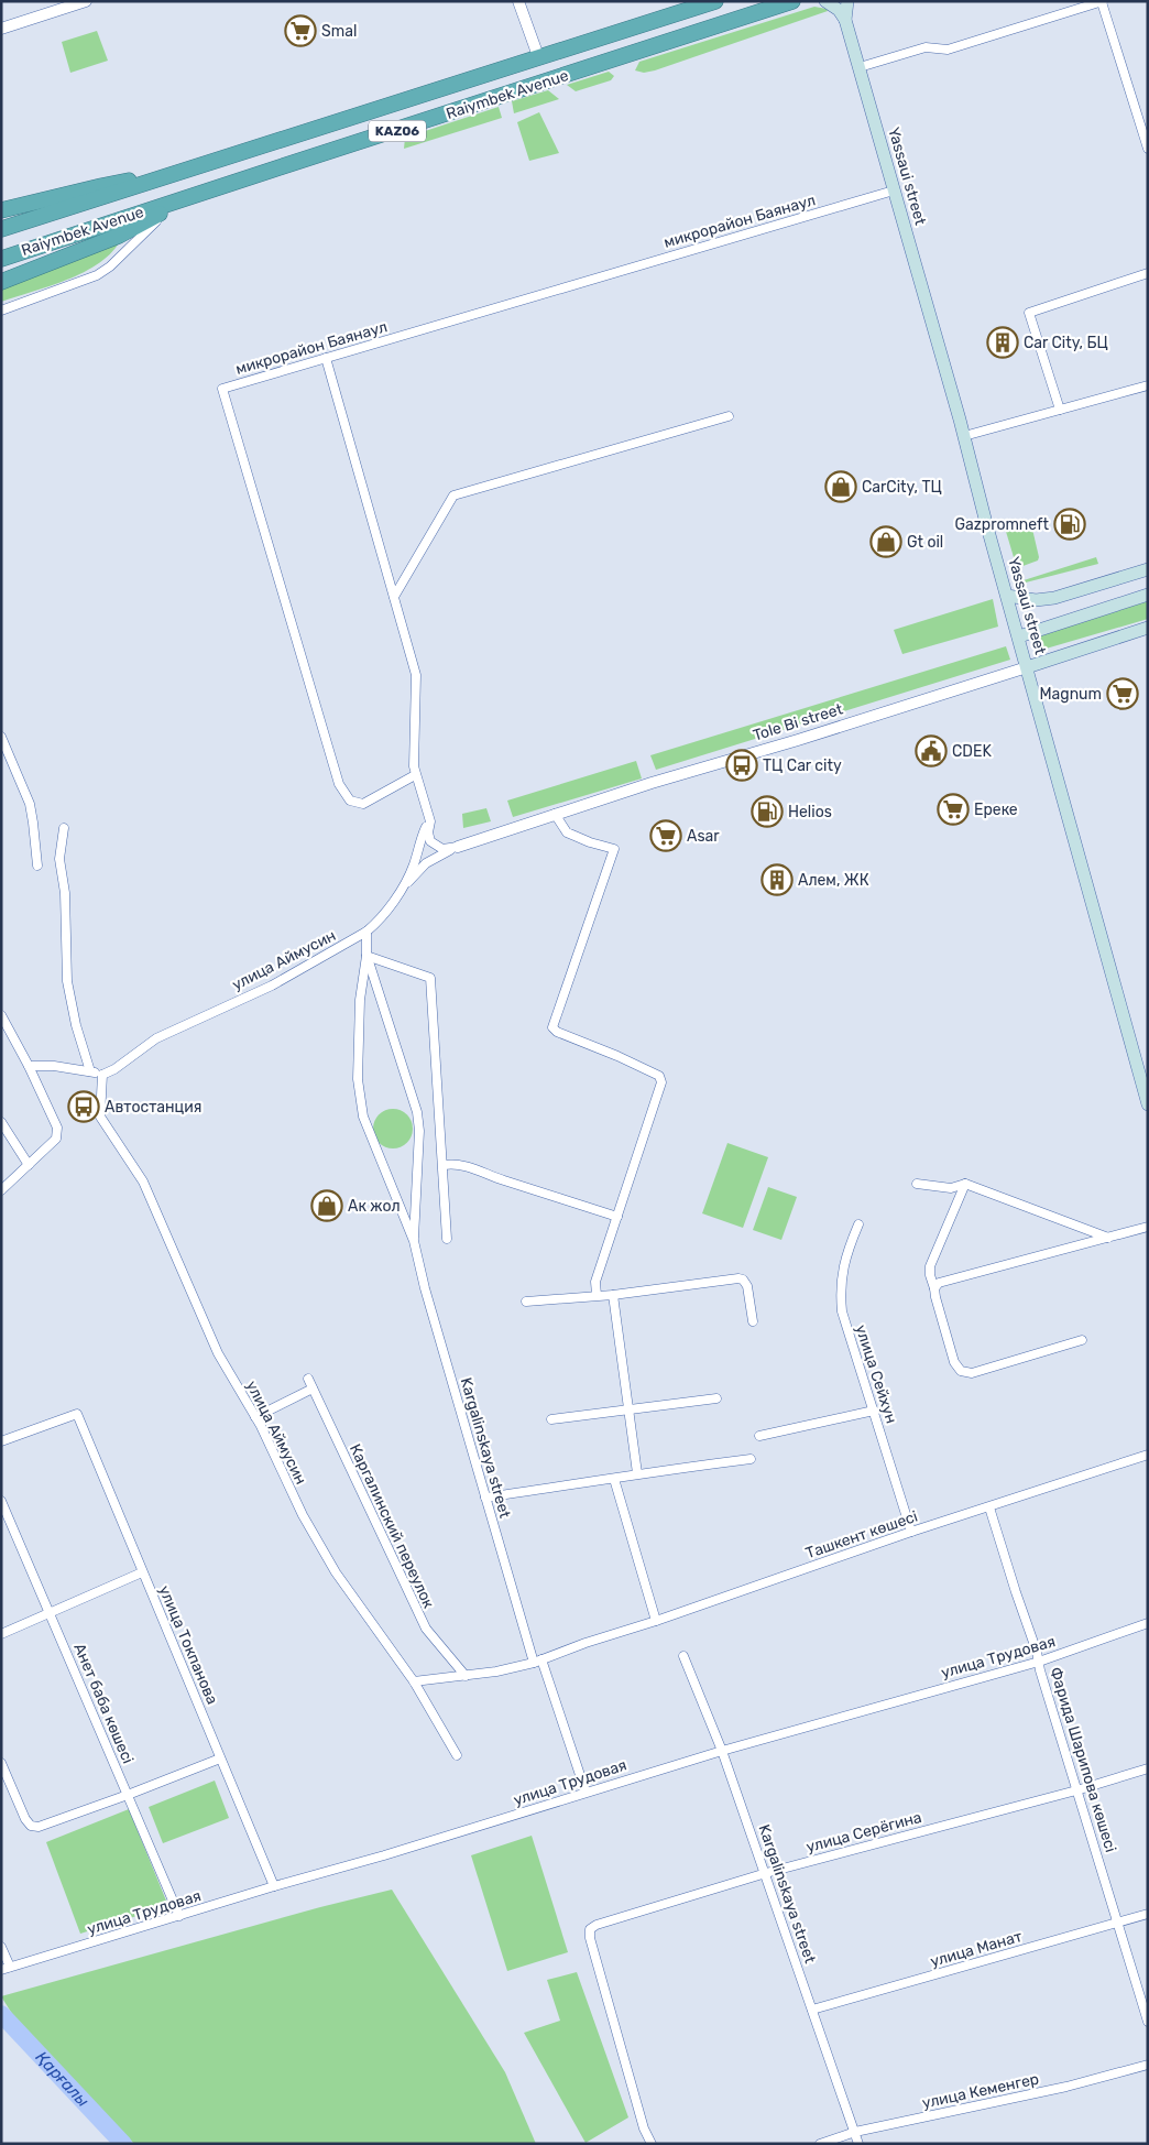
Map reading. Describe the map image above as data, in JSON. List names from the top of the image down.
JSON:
{
  "streets": {
    "highway": ["Raiymbek Avenue", "KАZ06"],
    "main road": ["Yassaui street", "Tole Bi street"],
    "street": [
      "микрорайон Баянаул",
      "улица Аймусин",
      "улица Сейхун",
      "Kargalinskaya street",
      "Каргалинский переулок",
      "Ташкент көшесі",
      "улица Токпанова",
      "улица Трудовая",
      "Анет баба көшесі",
      "Фарида Шарипова көшесі",
      "улица Серёгина",
      "улица Манат",
      "улица Кеменгер"
    ]
  },
  "crossings": [
    ["Yassaui street", "микрорайон Баянаул"],
    ["Yassaui street", "Tole Bi street"],
    ["улица Аймусин", "Ташкент көшесі"],
    ["улица Сейхун", "Ташкент көшесі"],
    ["Kargalinskaya street", "Ташкент көшесі"],
    ["Kargalinskaya street", "улица Трудовая"],
    ["Kargalinskaya street", "улица Серёгина"],
    ["Kargalinskaya street", "улица Манат"],
    ["Kargalinskaya street", "улица Кеменгер"],
    ["Каргалинский переулок", "Ташкент көшесі"],
    ["Ташкент көшесі", "Фарида Шарипова көшесі"],
    ["улица Токпанова", "улица Трудовая"],
    ["улица Трудовая", "Анет баба көшесі"],
    ["улица Трудовая", "Фарида Шарипова көшесі"],
    ["Фарида Шарипова көшесі", "улица Серёгина"],
    ["Фарида Шарипова көшесі", "улица Манат"]
  ],
  "water": ["Қарғалы"],
  "places": {
    "supermarket": [
      "Smal",
      "Magnum",
      "Ереке",
      "Asar"
    ],
    "building": ["Car City, БЦ", "Алем, ЖК"],
    "shop": ["CarCity, ТЦ", "Gt oil", "Ак жол"],
    "fuel station": ["Gazpromneft", "Helios"],
    "public building": ["CDEK"],
    "bus stop": ["ТЦ Car city", "Автостанция"]
  }
}
